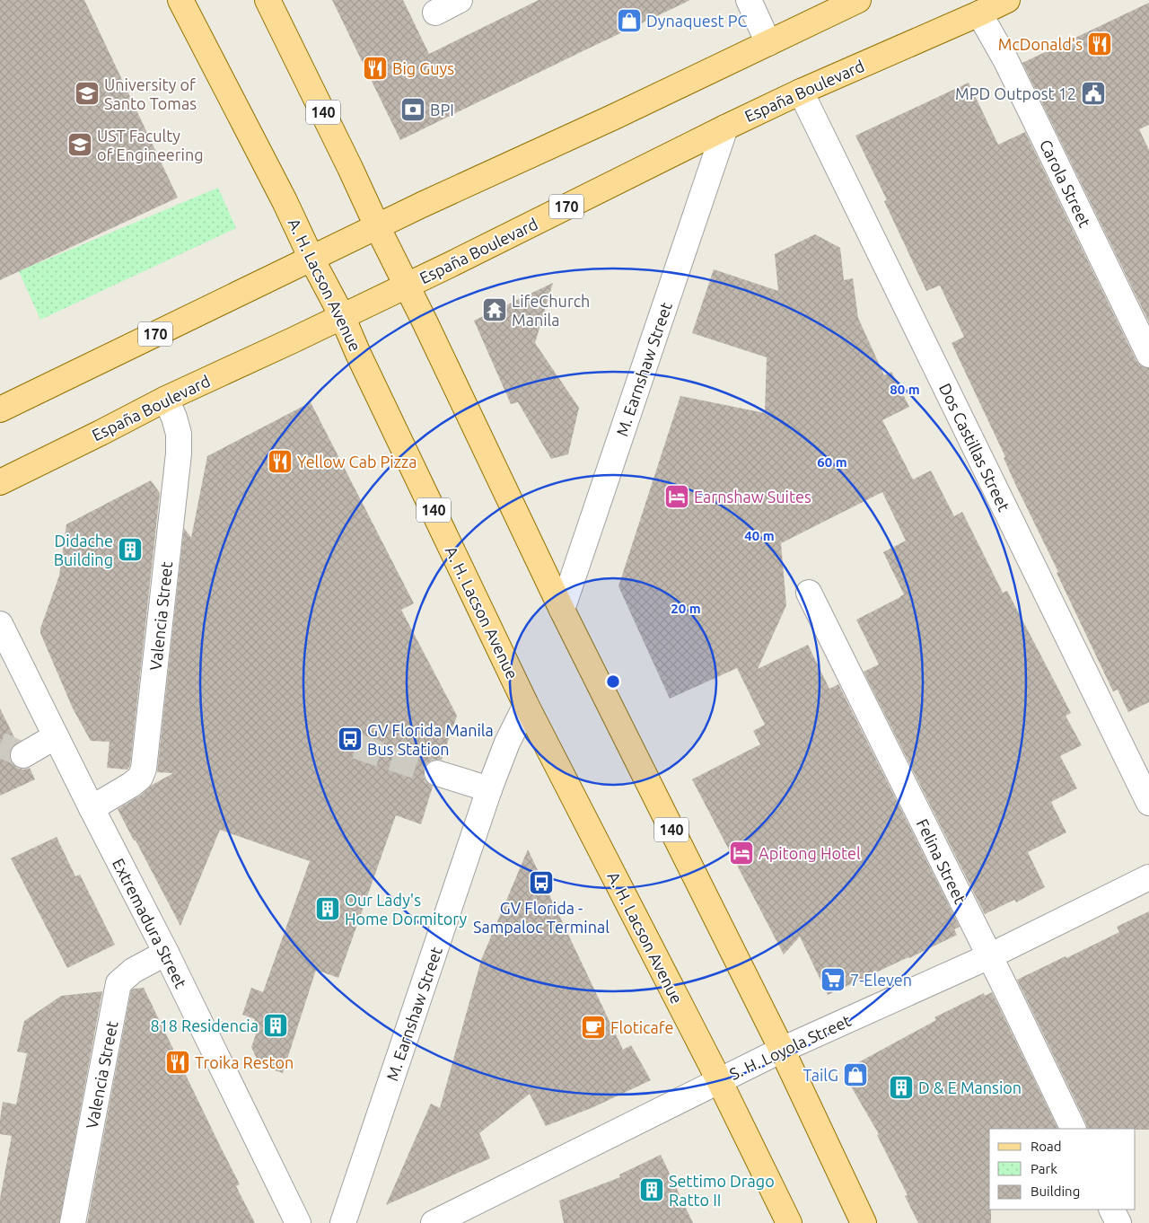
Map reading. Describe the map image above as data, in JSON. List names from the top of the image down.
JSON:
{
  "streets": {
    "main road": [
      "España Boulevard",
      "140",
      "170",
      "A. H. Lacson Avenue"
    ],
    "street": [
      "Carola Street",
      "M. Earnshaw Street",
      "Dos Castillas Street",
      "Valencia Street",
      "Felina Street",
      "Extremadura Street",
      "S. H. Loyola Street"
    ]
  },
  "crossings": [
    ["España Boulevard", "140"],
    ["España Boulevard", "Carola Street"],
    ["España Boulevard", "A. H. Lacson Avenue"],
    ["España Boulevard", "M. Earnshaw Street"],
    ["España Boulevard", "Dos Castillas Street"],
    ["España Boulevard", "Valencia Street"],
    ["140", "170"],
    ["140", "M. Earnshaw Street"],
    ["140", "S. H. Loyola Street"],
    ["170", "A. H. Lacson Avenue"],
    ["A. H. Lacson Avenue", "M. Earnshaw Street"],
    ["A. H. Lacson Avenue", "S. H. Loyola Street"],
    ["Valencia Street", "Extremadura Street"],
    ["Felina Street", "S. H. Loyola Street"]
  ],
  "places": {
    "shop": ["Dynaquest PC", "TailG"],
    "restaurant": [
      "McDonald's",
      "Big Guys",
      "Yellow Cab Pizza",
      "Troika Reston"
    ],
    "school or university": ["University of Santo Tomas", "UST Faculty of Engineering"],
    "public building": ["MPD Outpost 12"],
    "bank": ["BPI"],
    "temple": ["LifeChurch Manila"],
    "hotel": ["Earnshaw Suites", "Apitong Hotel"],
    "building": [
      "Didache Building",
      "Our Lady's Home Dormitory",
      "818 Residencia",
      "D & E Mansion",
      "Settimo Drago Ratto II"
    ],
    "bus stop": ["GV Florida Manila Bus Station", "GV Florida - Sampaloc Terminal"],
    "supermarket": ["7-Eleven"],
    "cafe": ["Floticafe"]
  },
  "legend": ["Road", "Park", "Building"],
  "rings": [
    "80 m",
    "60 m",
    "40 m",
    "20 m"
  ]
}
